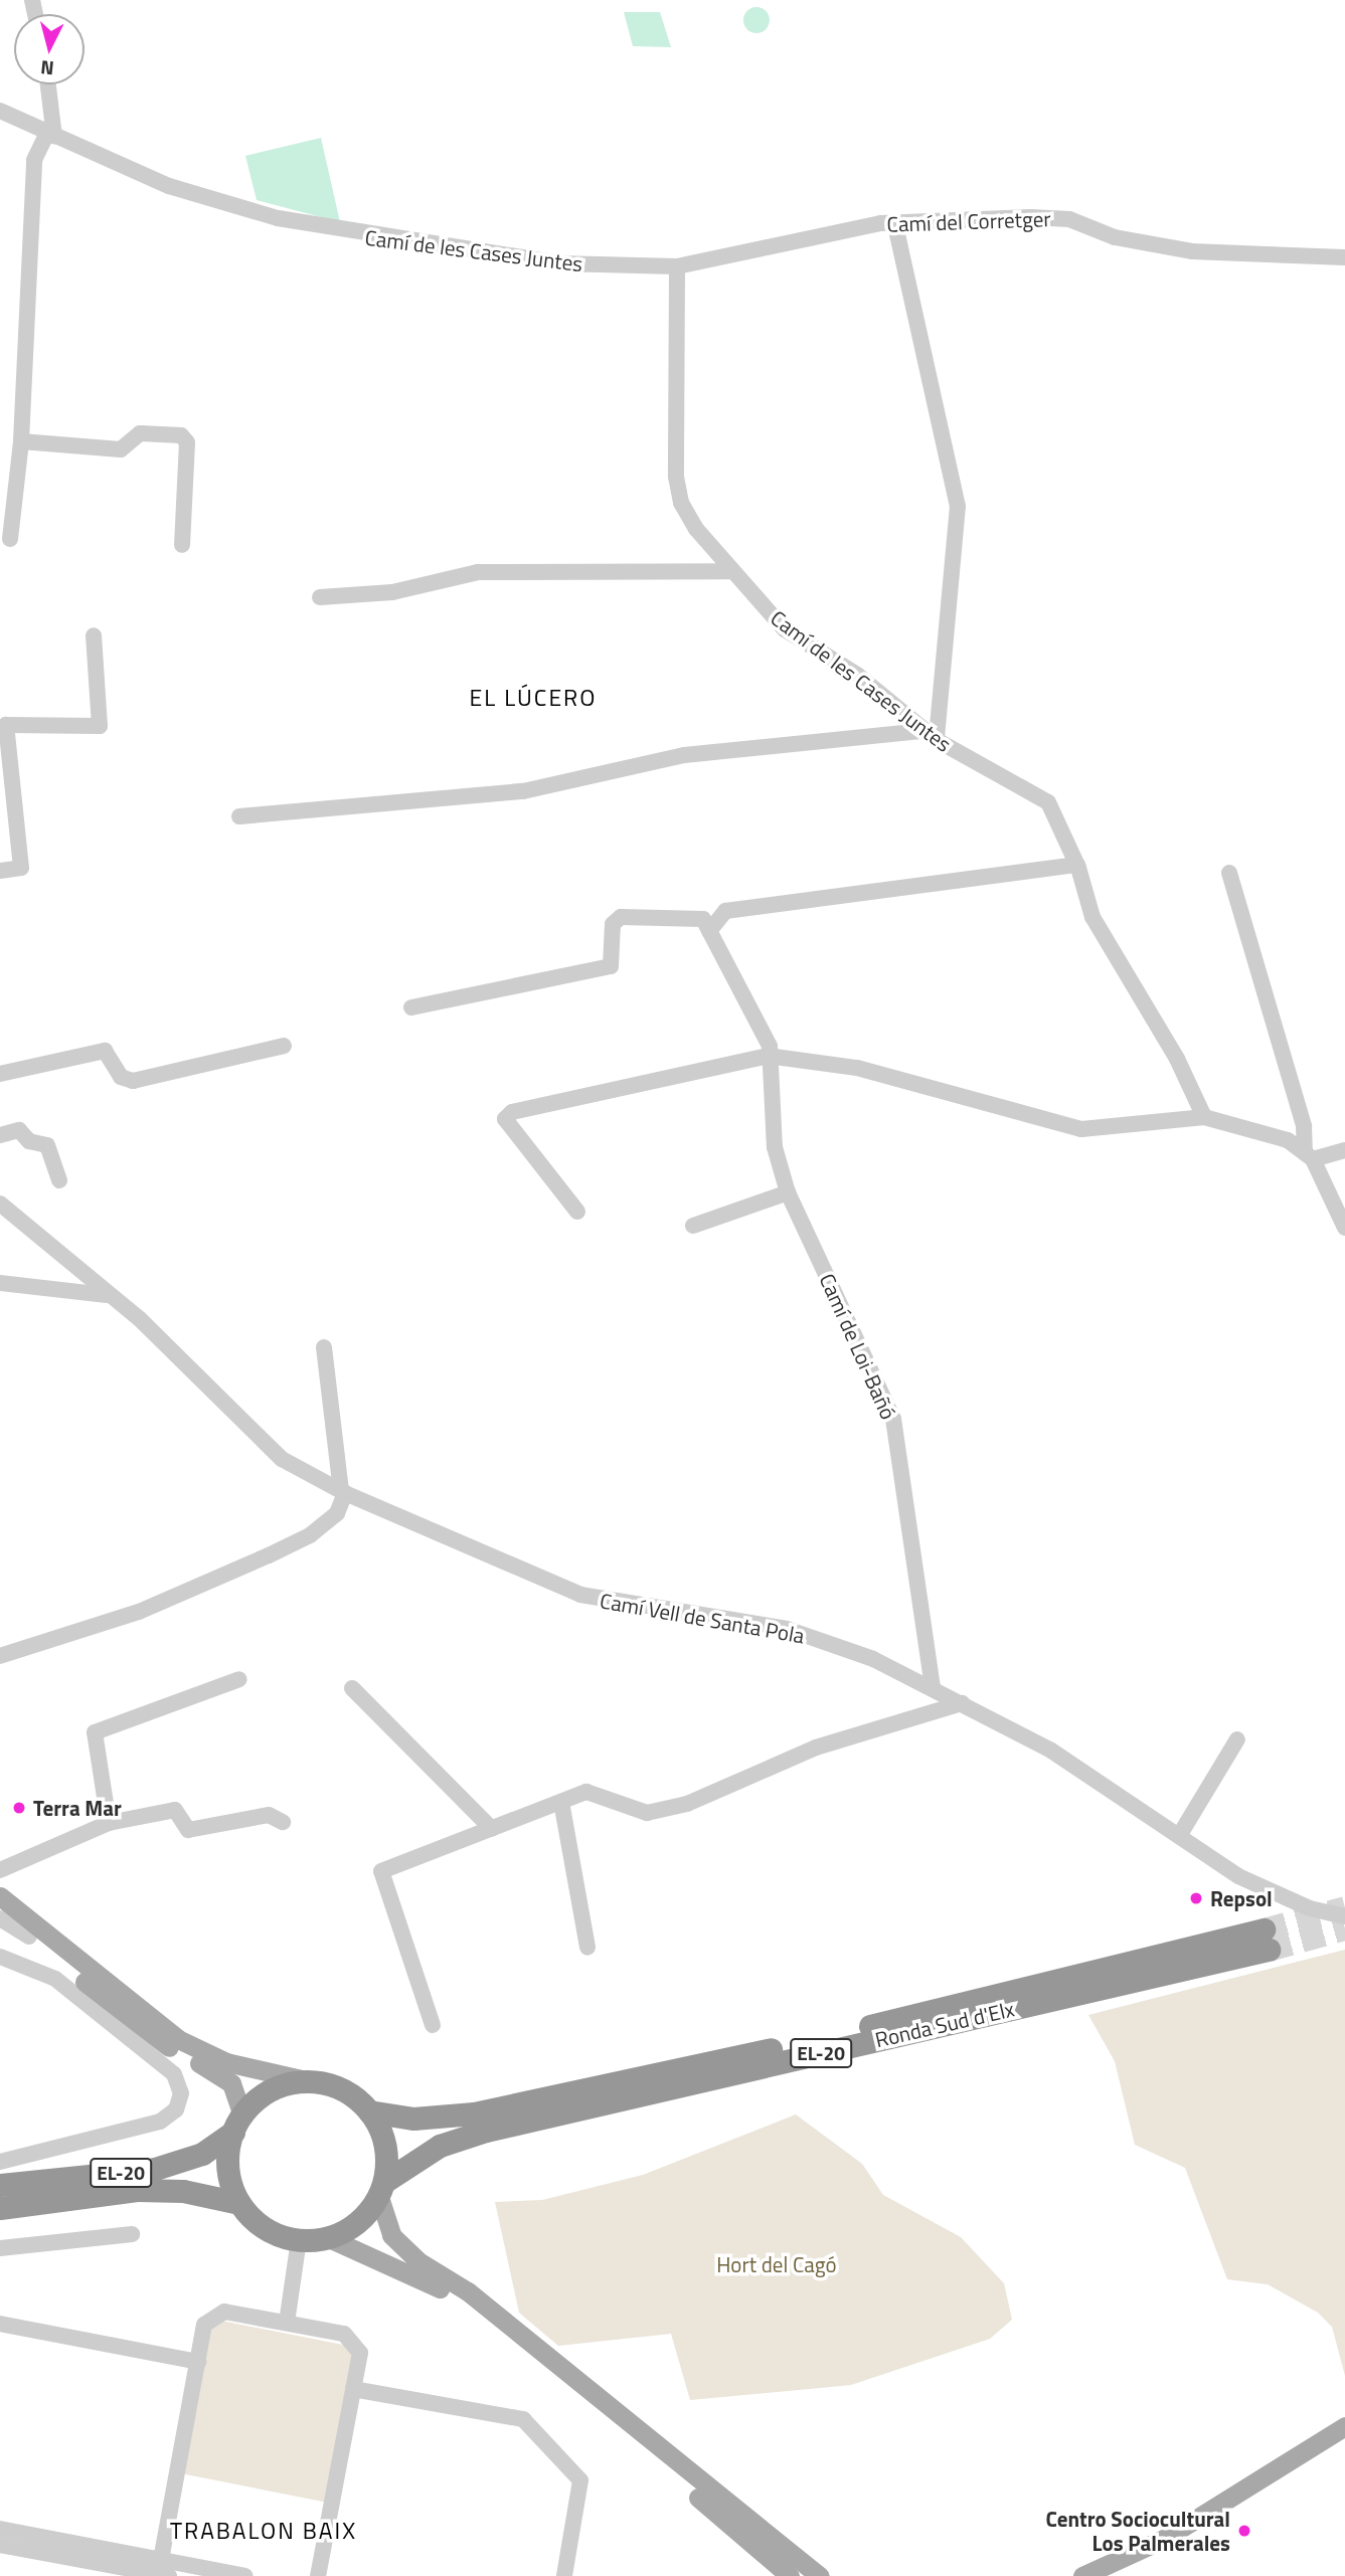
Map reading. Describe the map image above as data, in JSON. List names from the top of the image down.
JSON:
{
  "streets": {
    "highway": ["Ronda Sud d'Elx", "EL-20"],
    "street": [
      "Camí del Corretger",
      "Camí de les Cases Juntes",
      "Camí de Loi-Bañó",
      "Camí Vell de Santa Pola"
    ]
  },
  "crossings": [
    ["Camí del Corretger", "Camí de les Cases Juntes"],
    ["Camí de Loi-Bañó", "Camí Vell de Santa Pola"],
    ["Ronda Sud d'Elx", "EL-20"]
  ],
  "districts": ["EL LÚCERO", "TRABALON BAIX"],
  "parks": ["Hort del Cagó"],
  "places": ["Terra Mar", "Repsol", "Centro Sociocultural Los Palmerales"],
  "north": "bottom"
}
